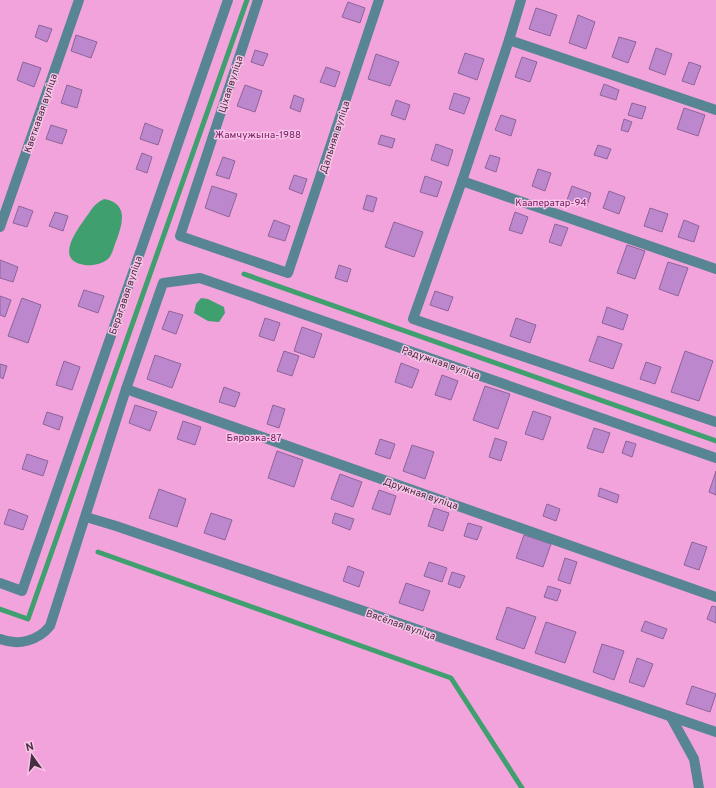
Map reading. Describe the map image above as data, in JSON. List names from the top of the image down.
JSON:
{
  "streets": {
    "lane": [
      "Ціхая вуліца",
      "Кветкавая вуліца",
      "Дальняя вуліца",
      "Берагавая вуліца",
      "Радужная вуліца",
      "Дружная вуліца",
      "Вясёлая вуліца"
    ]
  },
  "crossings": [
    ["Ціхая вуліца", "Дальняя вуліца"],
    ["Радужная вуліца", "Дружная вуліца"]
  ],
  "parks": ["Жамчужына-1988", "Кааператар-94", "Бярозка-87"],
  "north": "top"
}
